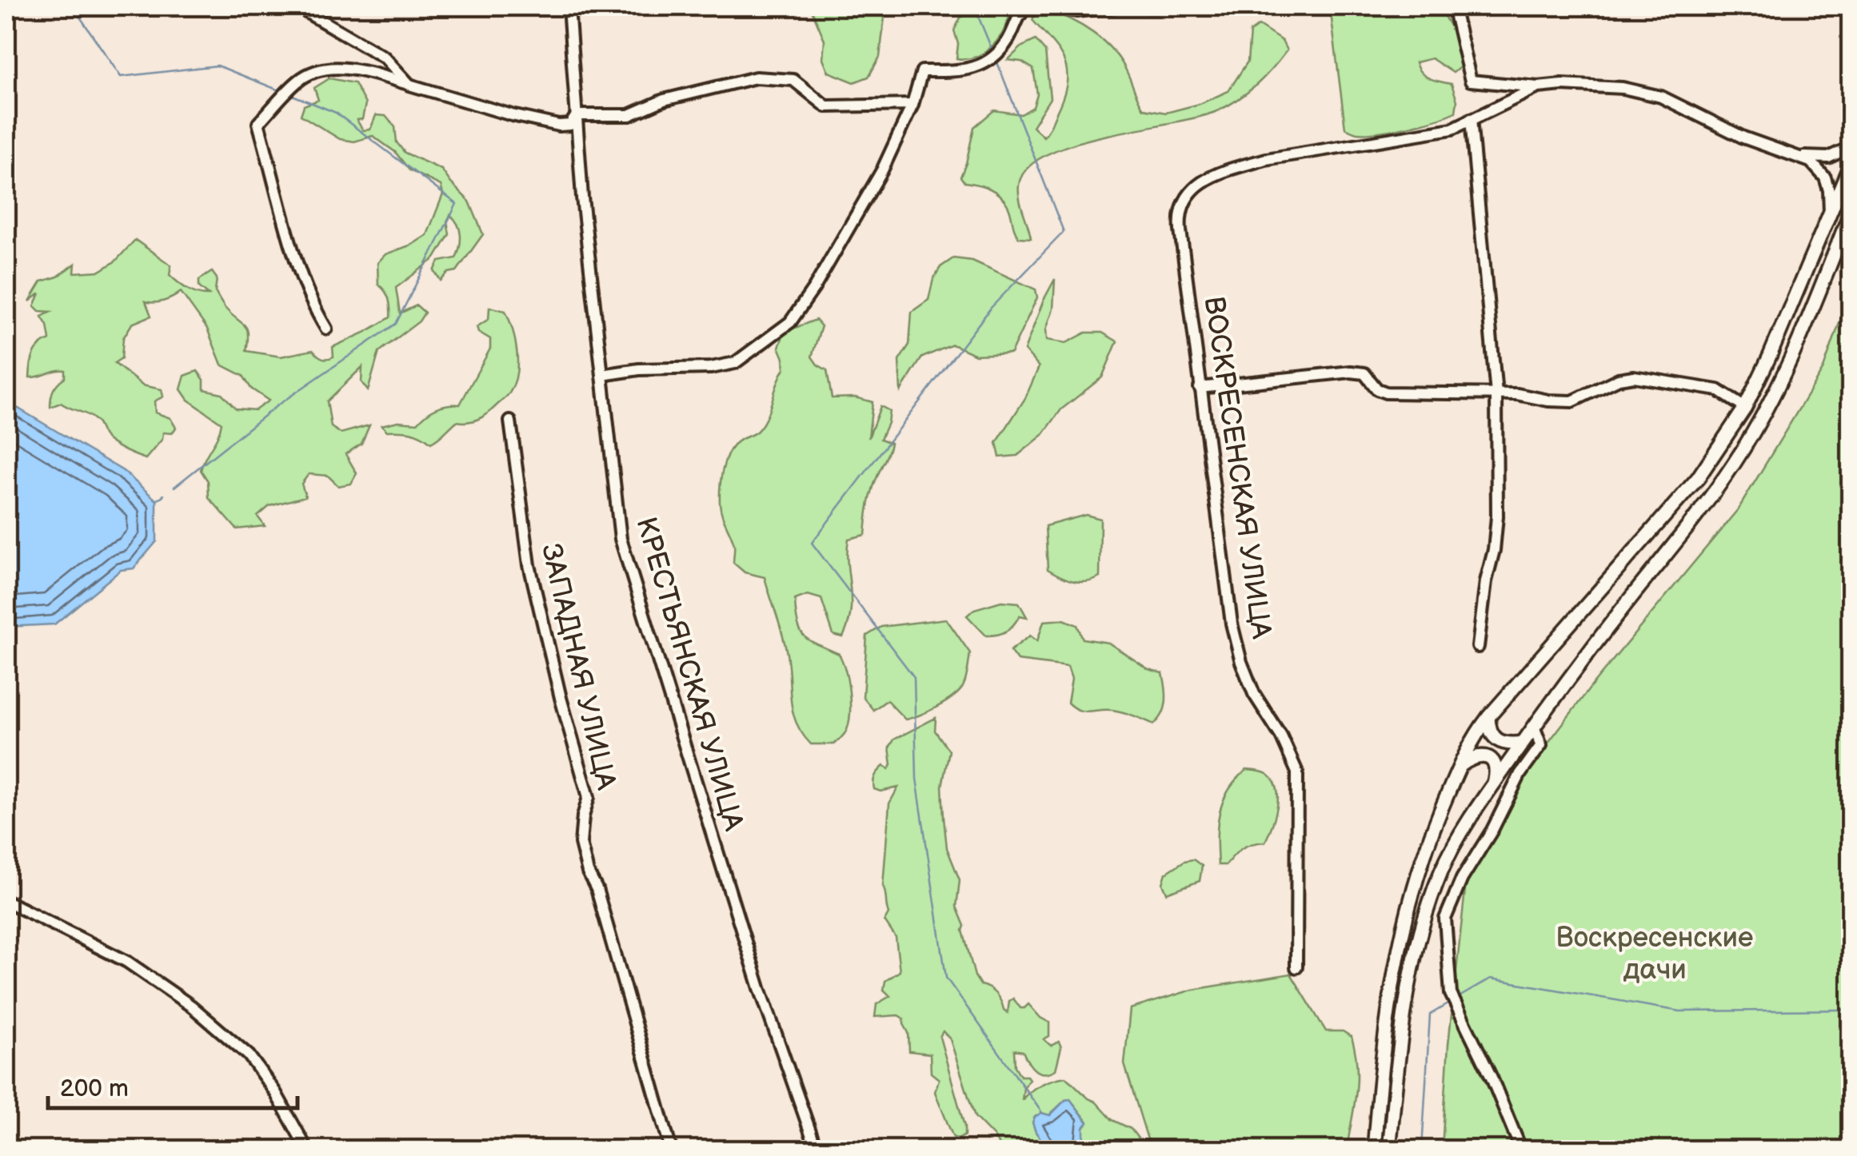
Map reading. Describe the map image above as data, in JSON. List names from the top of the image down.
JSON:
{
  "streets": {
    "street": ["ВОСКРЕСЕНСКАЯ УЛИЦА", "ЗАПАДНАЯ УЛИЦА", "КРЕСТЬЯНСКАЯ УЛИЦА"]
  },
  "parks": ["Воскресенские дачи"],
  "scale_bar": "200 m"
}
